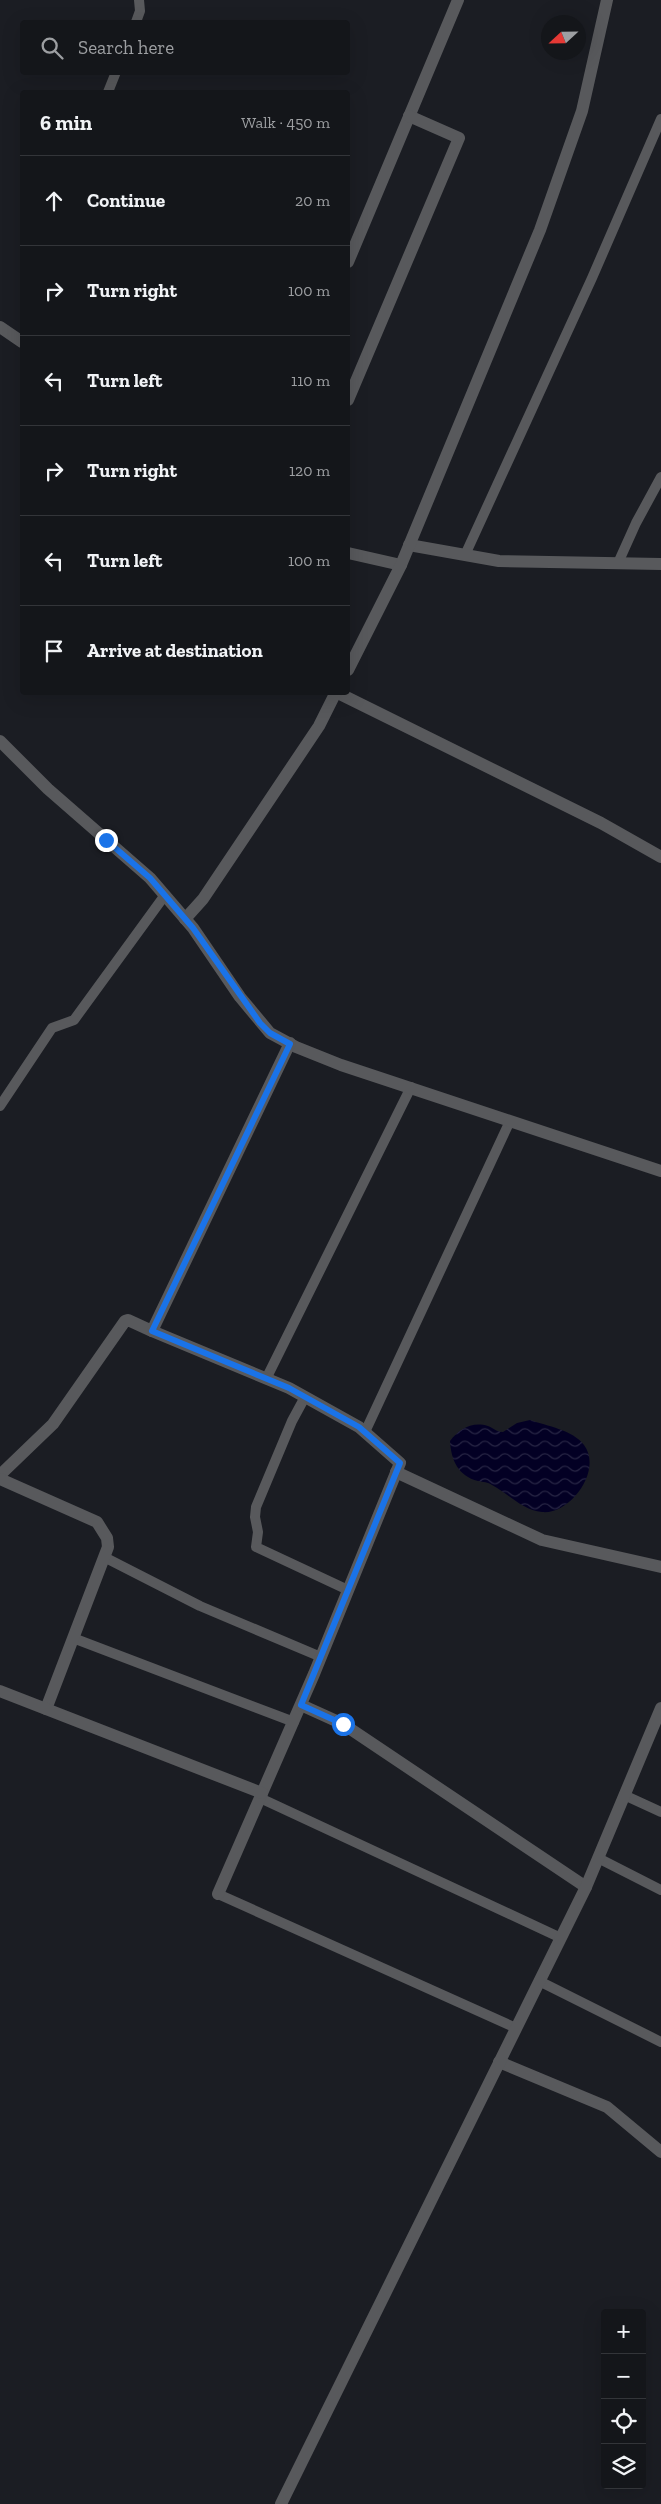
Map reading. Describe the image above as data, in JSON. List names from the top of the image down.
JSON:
{
  "north": "left",
  "page": {
    "search": "Search here",
    "heading": ["6 min", "Walk · 450 m"],
    "list": [
      ["Continue", "20 m"],
      ["Turn right", "100 m"],
      ["Turn left", "110 m"],
      ["Turn right", "120 m"],
      ["Turn left", "100 m"],
      "Arrive at destination"
    ],
    "map_buttons": ["+", "−"]
  }
}
